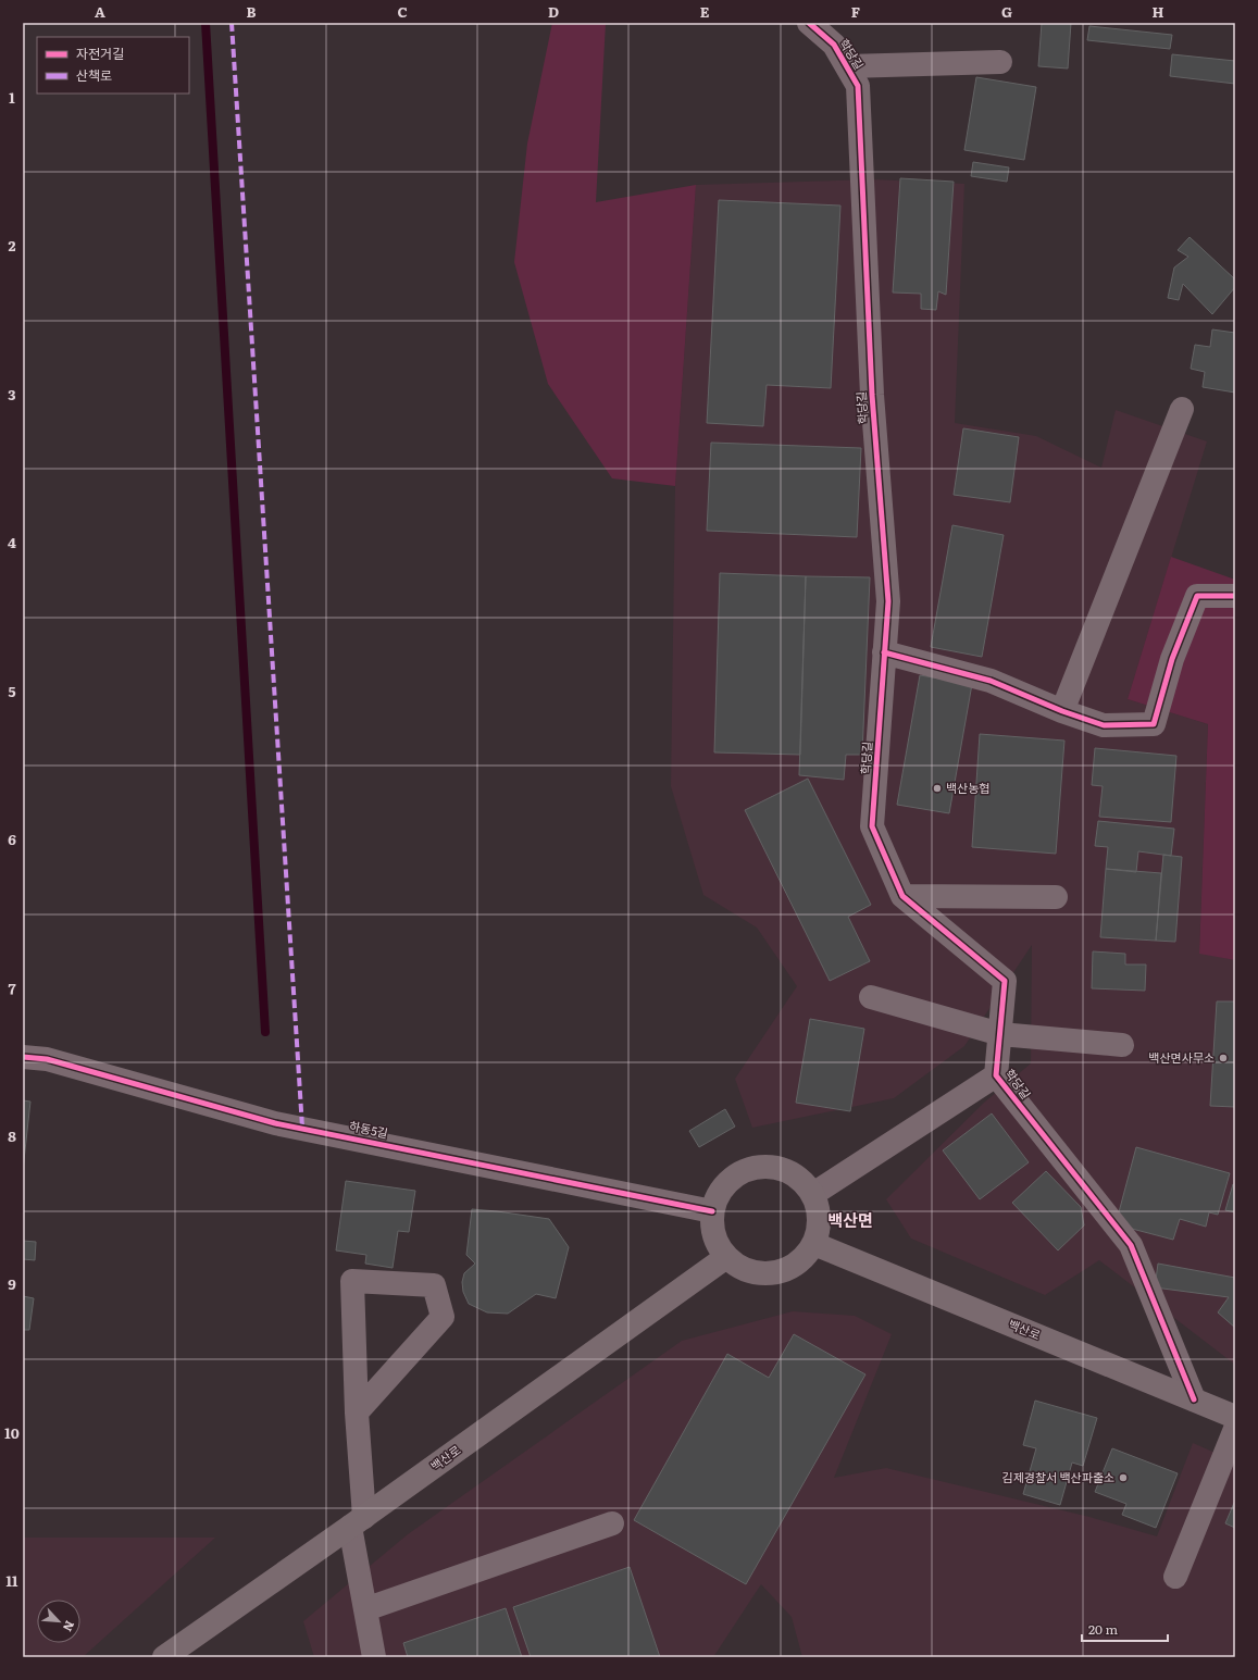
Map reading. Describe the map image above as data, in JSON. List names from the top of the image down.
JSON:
{
  "streets": {
    "main road": ["백산로"],
    "street": ["학당길", "하동5길"]
  },
  "crossings": [
    ["학당길", "백산로"],
    ["하동5길", "백산로"]
  ],
  "districts": ["백산면"],
  "places": ["백산농협", "백산면사무소", "김제경찰서 백산파출소"],
  "legend": ["자전거길", "산책로"],
  "scale_bar": "20 m",
  "north": "bottom right",
  "grid": {
    "columns": [
      "A",
      "B",
      "C",
      "D",
      "E",
      "F",
      "G",
      "H"
    ],
    "rows": [
      "1",
      "2",
      "3",
      "4",
      "5",
      "6",
      "7",
      "8",
      "9",
      "10",
      "11"
    ]
  }
}
